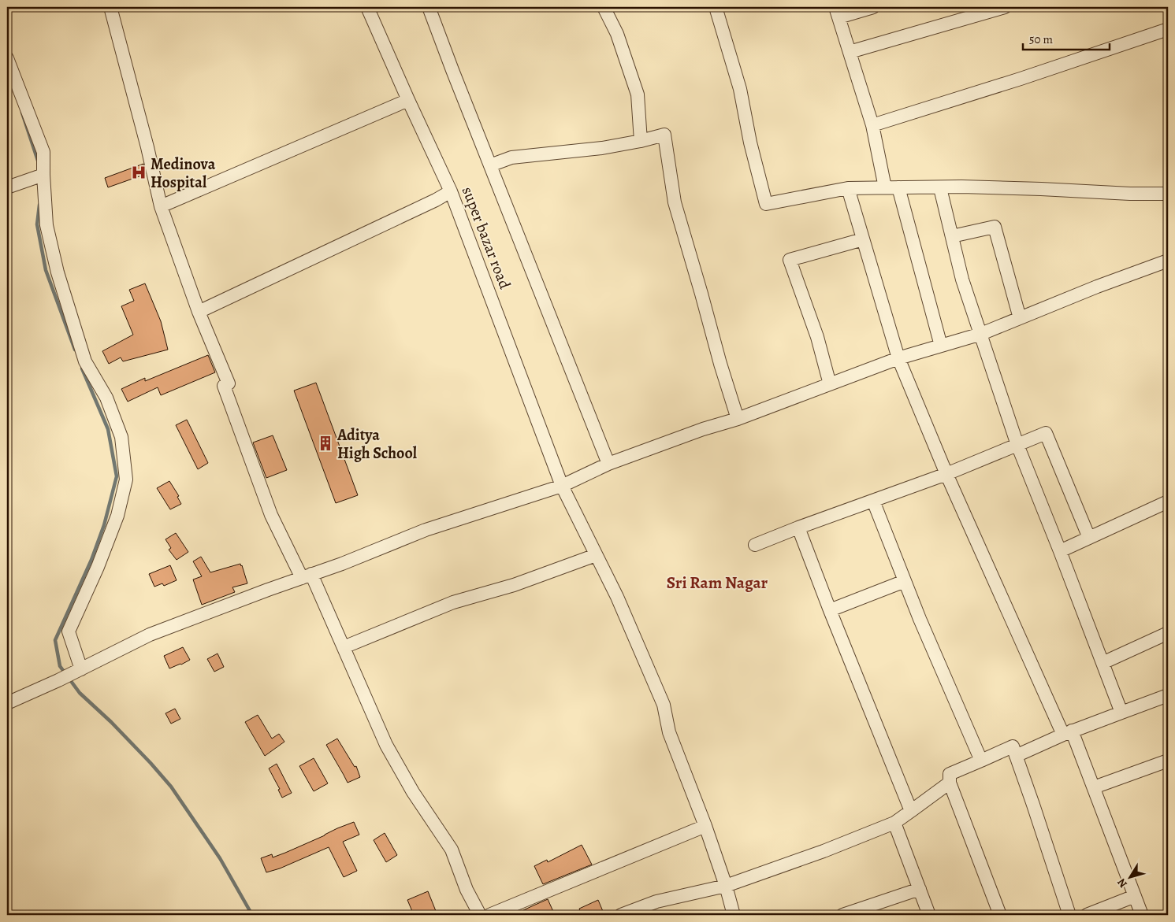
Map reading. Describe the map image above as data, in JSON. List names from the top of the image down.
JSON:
{
  "streets": {
    "street": ["super bazar road"]
  },
  "districts": ["Sri Ram Nagar"],
  "places": {
    "hospital": ["Medinova Hospital"],
    "building": ["Aditya High School"]
  },
  "scale_bar": "50 m",
  "north": "bottom left"
}
